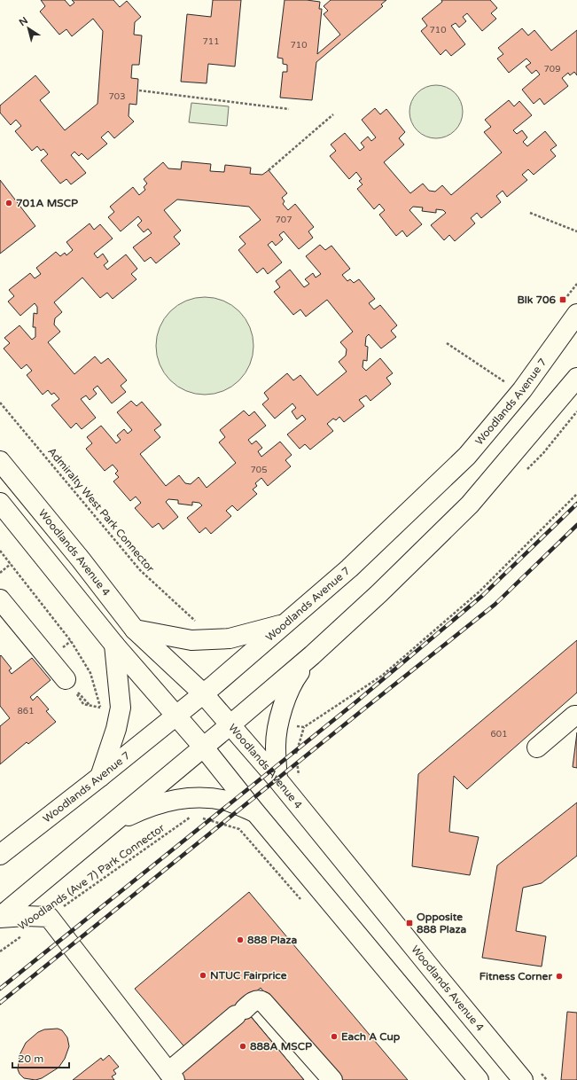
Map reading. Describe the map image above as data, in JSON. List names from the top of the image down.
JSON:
{
  "streets": {
    "main road": ["Woodlands Avenue 7", "Woodlands Avenue 4"],
    "path": ["Admiralty West Park Connector", "Woodlands (Ave 7) Park Connector"]
  },
  "crossings": [
    ["Woodlands Avenue 7", "Woodlands Avenue 4"]
  ],
  "places": {
    "other": [
      "701A MSCP",
      "888 Plaza",
      "NTUC Fairprice",
      "Fitness Corner",
      "Each A Cup",
      "888A MSCP"
    ],
    "transit": ["Blk 706", "Opposite 888 Plaza"]
  },
  "house_numbers": [
    "710",
    "711",
    "710",
    "709",
    "703",
    "707",
    "705",
    "861",
    "601"
  ],
  "scale_bar": "20 m",
  "north": "top left"
}
